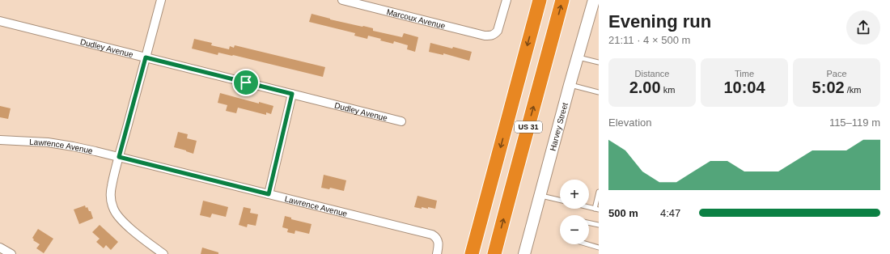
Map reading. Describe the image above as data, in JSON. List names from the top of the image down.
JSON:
{
  "streets": {
    "highway": ["US 31"],
    "street": [
      "Marcoux Avenue",
      "Dudley Avenue",
      "Harvey Street",
      "Lawrence Avenue"
    ]
  },
  "page": {
    "heading": ["Evening run", "21:11 · 4 × 500 m"],
    "stats": [
      ["Distance", "2.00 km"],
      ["Time", "10:04"],
      ["Pace", "5:02 /km"]
    ],
    "chart": ["Elevation", "115–119 m"],
    "map_buttons": ["+", "−"],
    "list": [
      {
        "name": "500 m",
        "note": "4:47"
      }
    ]
  }
}
